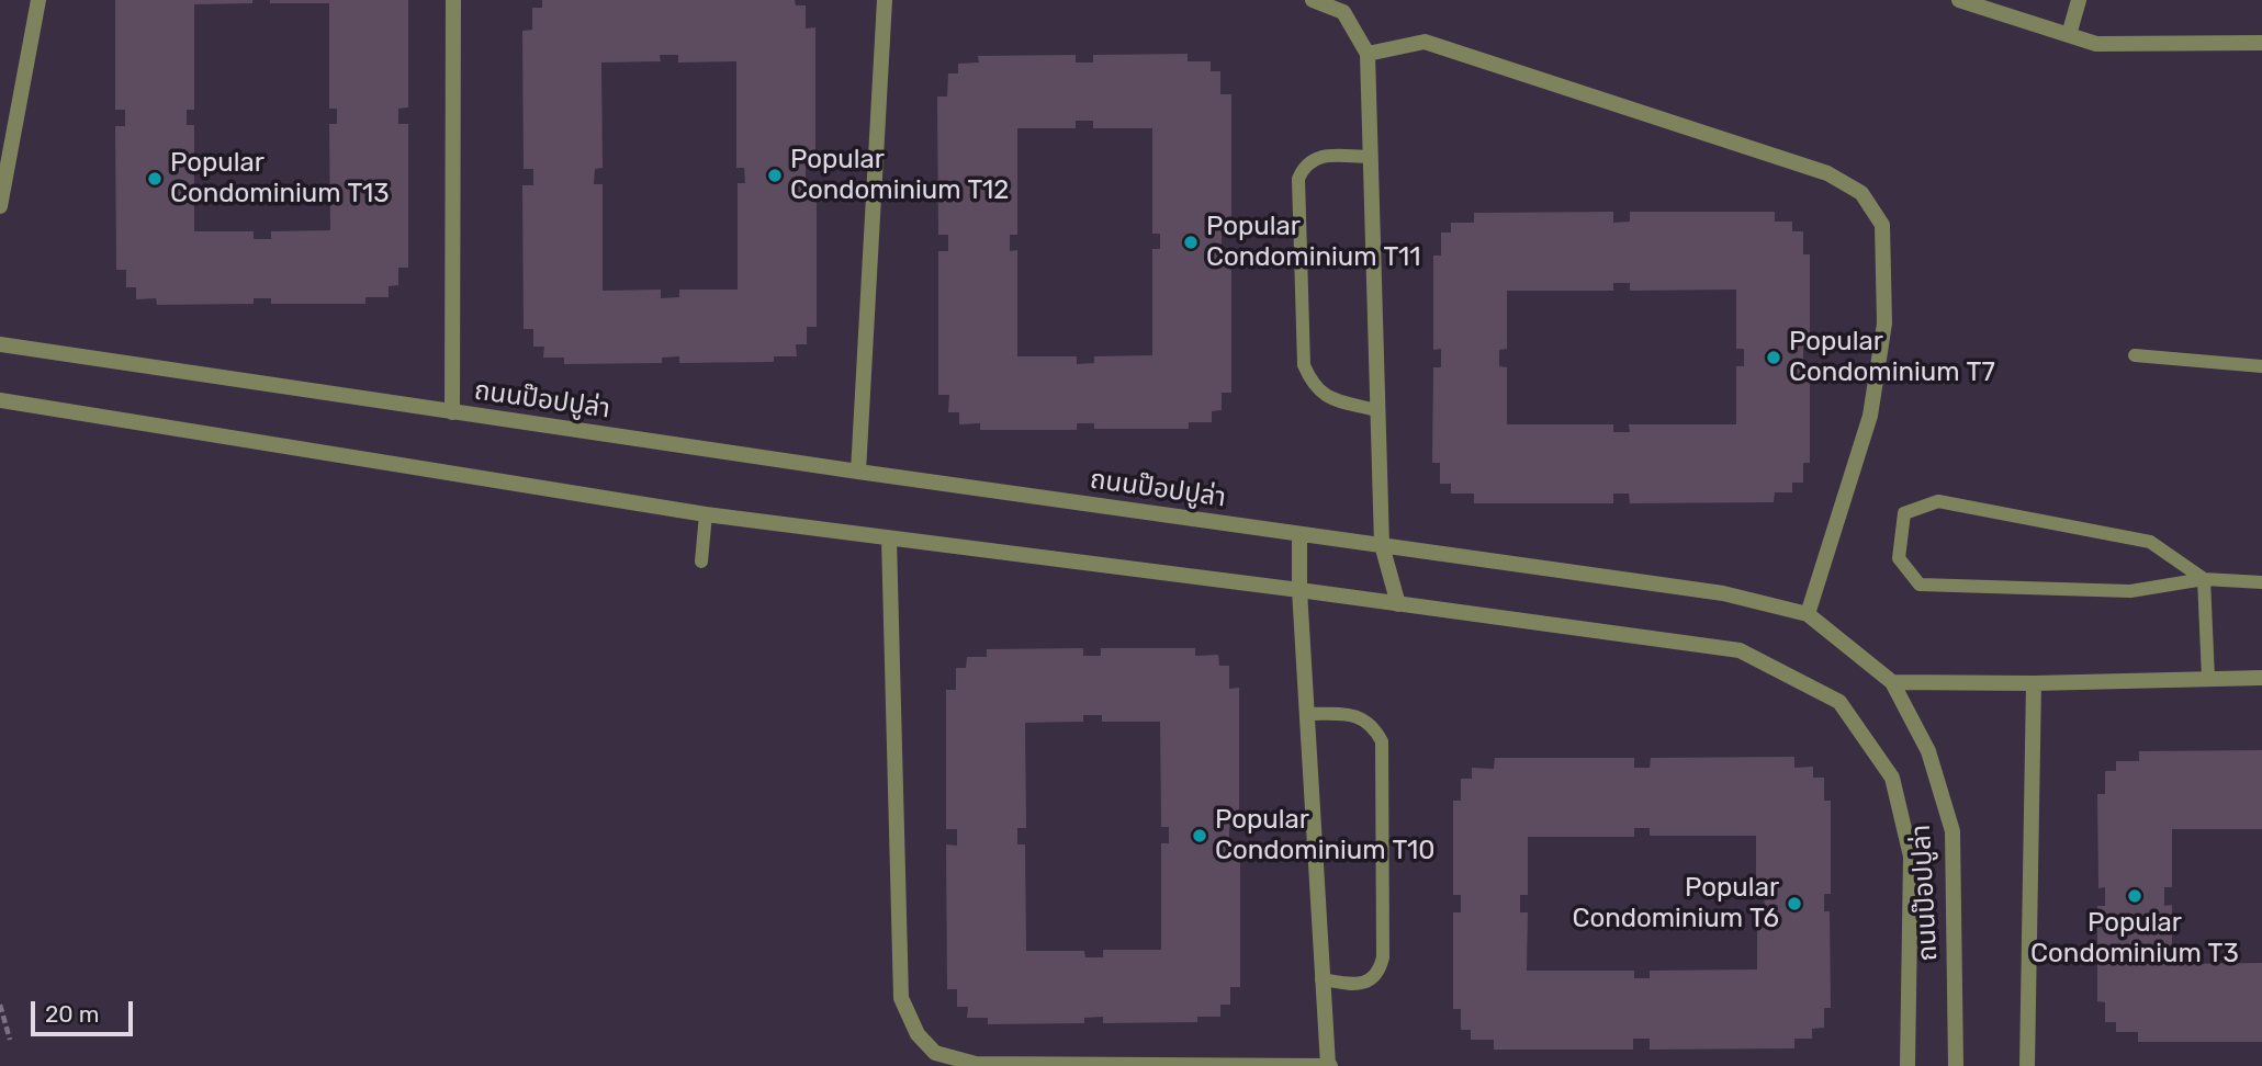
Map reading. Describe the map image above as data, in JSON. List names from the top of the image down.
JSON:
{
  "streets": {
    "street": ["ถนนป๊อปปูล่า"]
  },
  "places": [
    "Popular Condominium T12",
    "Popular Condominium T13",
    "Popular Condominium T11",
    "Popular Condominium T7",
    "Popular Condominium T10",
    "Popular Condominium T3",
    "Popular Condominium T6"
  ],
  "scale_bar": "20 m"
}
